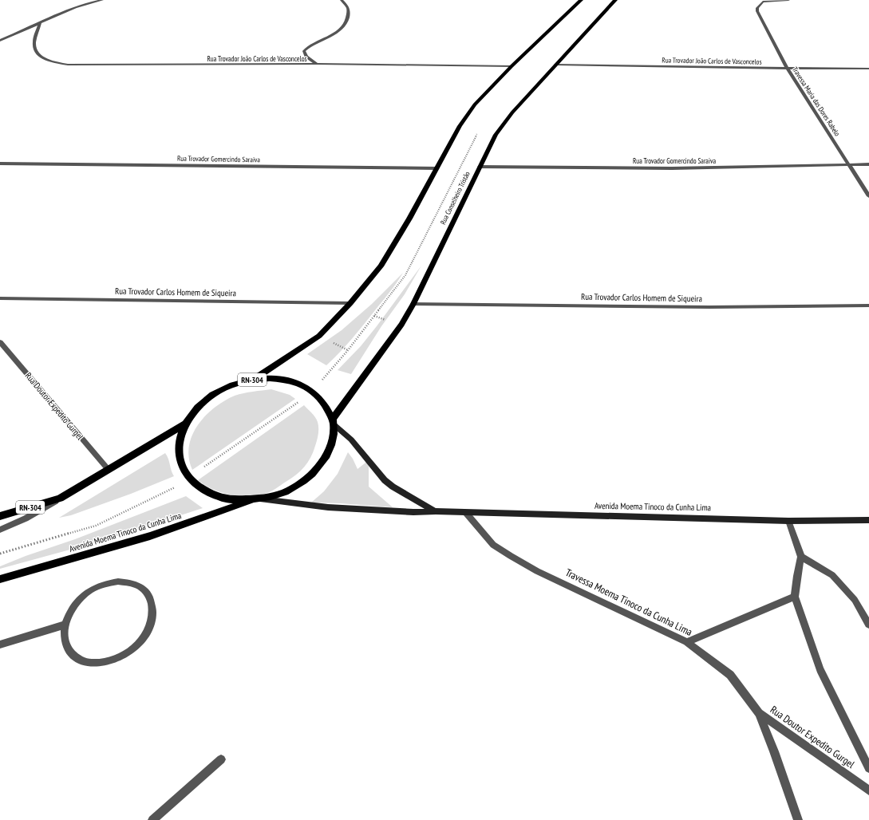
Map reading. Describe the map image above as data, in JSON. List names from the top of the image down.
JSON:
{
  "streets": {
    "main road": ["Rua Conselheiro Tristão", "RN-304", "Avenida Moema Tinoco da Cunha Lima"],
    "street": [
      "Rua Trovador João Carlos de Vasconcelos",
      "Travessa Maria das Dores Rabelo",
      "Rua Trovador Gomercindo Saraiva",
      "Rua Trovador Carlos Homem de Siqueira",
      "Rua Doutor Expedito Gurgel",
      "Travessa Moema Tinoco da Cunha Lima"
    ]
  },
  "crossings": [
    ["Rua Trovador João Carlos de Vasconcelos", "Travessa Maria das Dores Rabelo"],
    ["Rua Trovador João Carlos de Vasconcelos", "Rua Conselheiro Tristão"],
    ["Travessa Maria das Dores Rabelo", "Rua Trovador Gomercindo Saraiva"],
    ["Rua Trovador Gomercindo Saraiva", "Rua Conselheiro Tristão"],
    ["Rua Conselheiro Tristão", "Rua Trovador Carlos Homem de Siqueira"],
    ["Rua Conselheiro Tristão", "RN-304"],
    ["Rua Conselheiro Tristão", "Avenida Moema Tinoco da Cunha Lima"],
    ["RN-304", "Rua Doutor Expedito Gurgel"],
    ["RN-304", "Avenida Moema Tinoco da Cunha Lima"],
    ["Rua Doutor Expedito Gurgel", "Travessa Moema Tinoco da Cunha Lima"],
    ["Avenida Moema Tinoco da Cunha Lima", "Travessa Moema Tinoco da Cunha Lima"]
  ]
}
